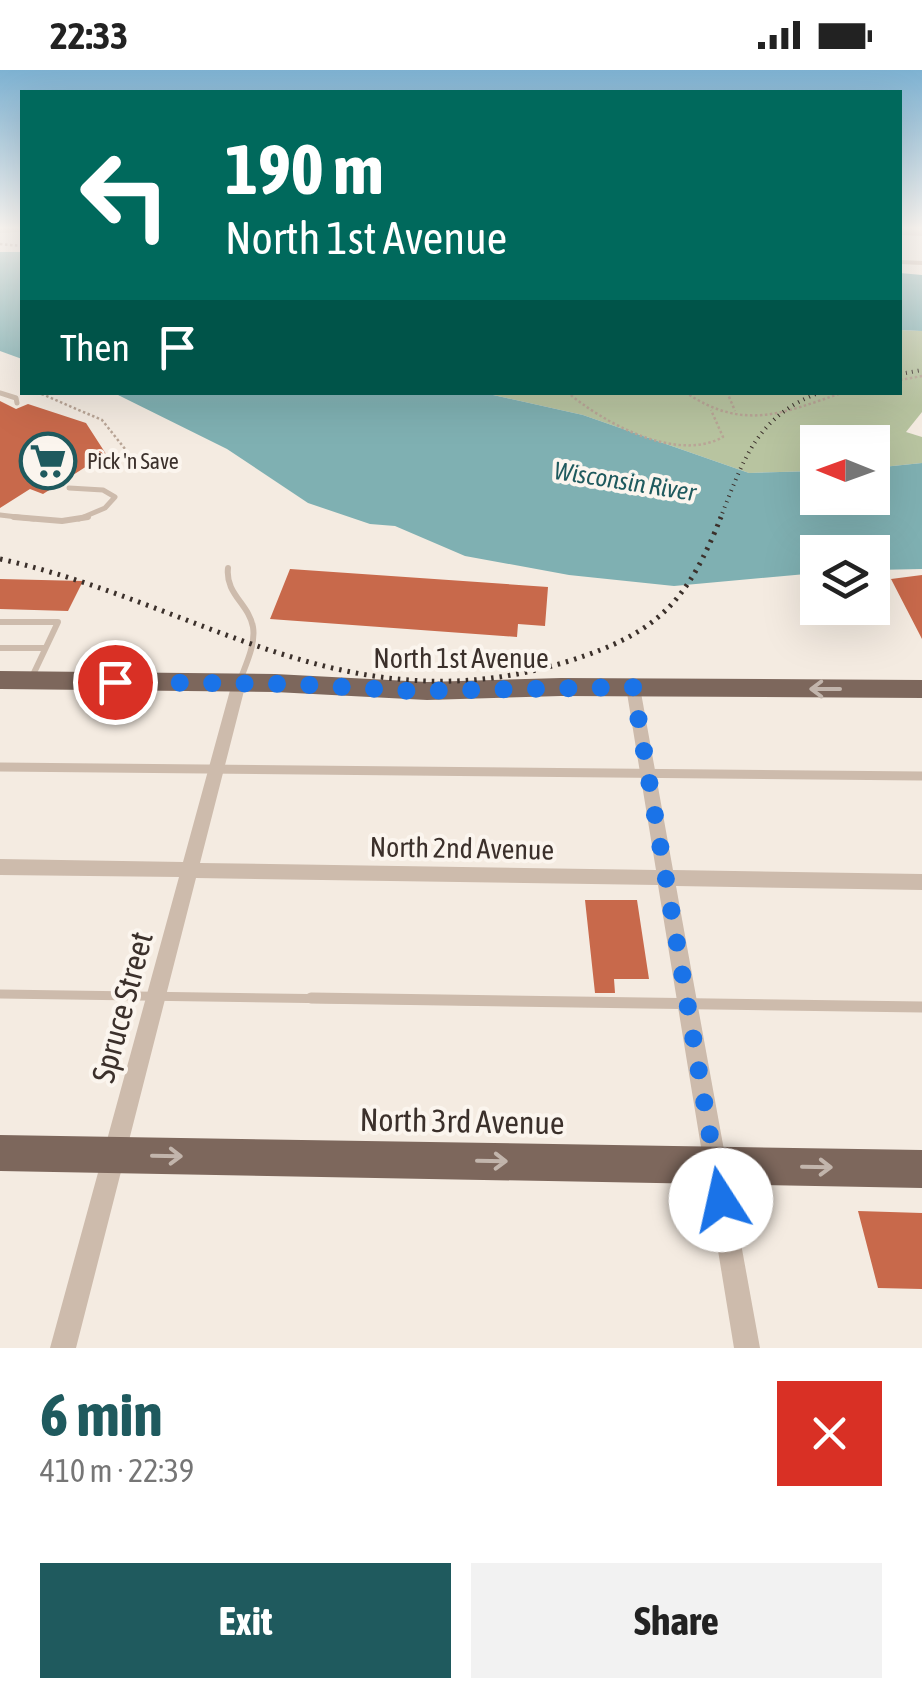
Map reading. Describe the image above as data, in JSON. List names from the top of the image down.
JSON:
{
  "streets": {
    "main road": ["North 1st Avenue", "North 3rd Avenue"],
    "street": ["North 2nd Avenue", "Spruce Street"]
  },
  "crossings": [
    ["North 1st Avenue", "Spruce Street"],
    ["North 2nd Avenue", "Spruce Street"],
    ["Spruce Street", "North 3rd Avenue"]
  ],
  "one_way": ["North 3rd Avenue"],
  "water": ["Wisconsin River"],
  "places": {
    "supermarket": ["Pick 'n Save"]
  },
  "north": "left",
  "page": {
    "status": "22:33",
    "turn": ["190 m", "North 1st Avenue"],
    "then": "Then",
    "heading": ["6 min", "410 m · 22:39"],
    "buttons": ["Exit", "Share"]
  }
}
